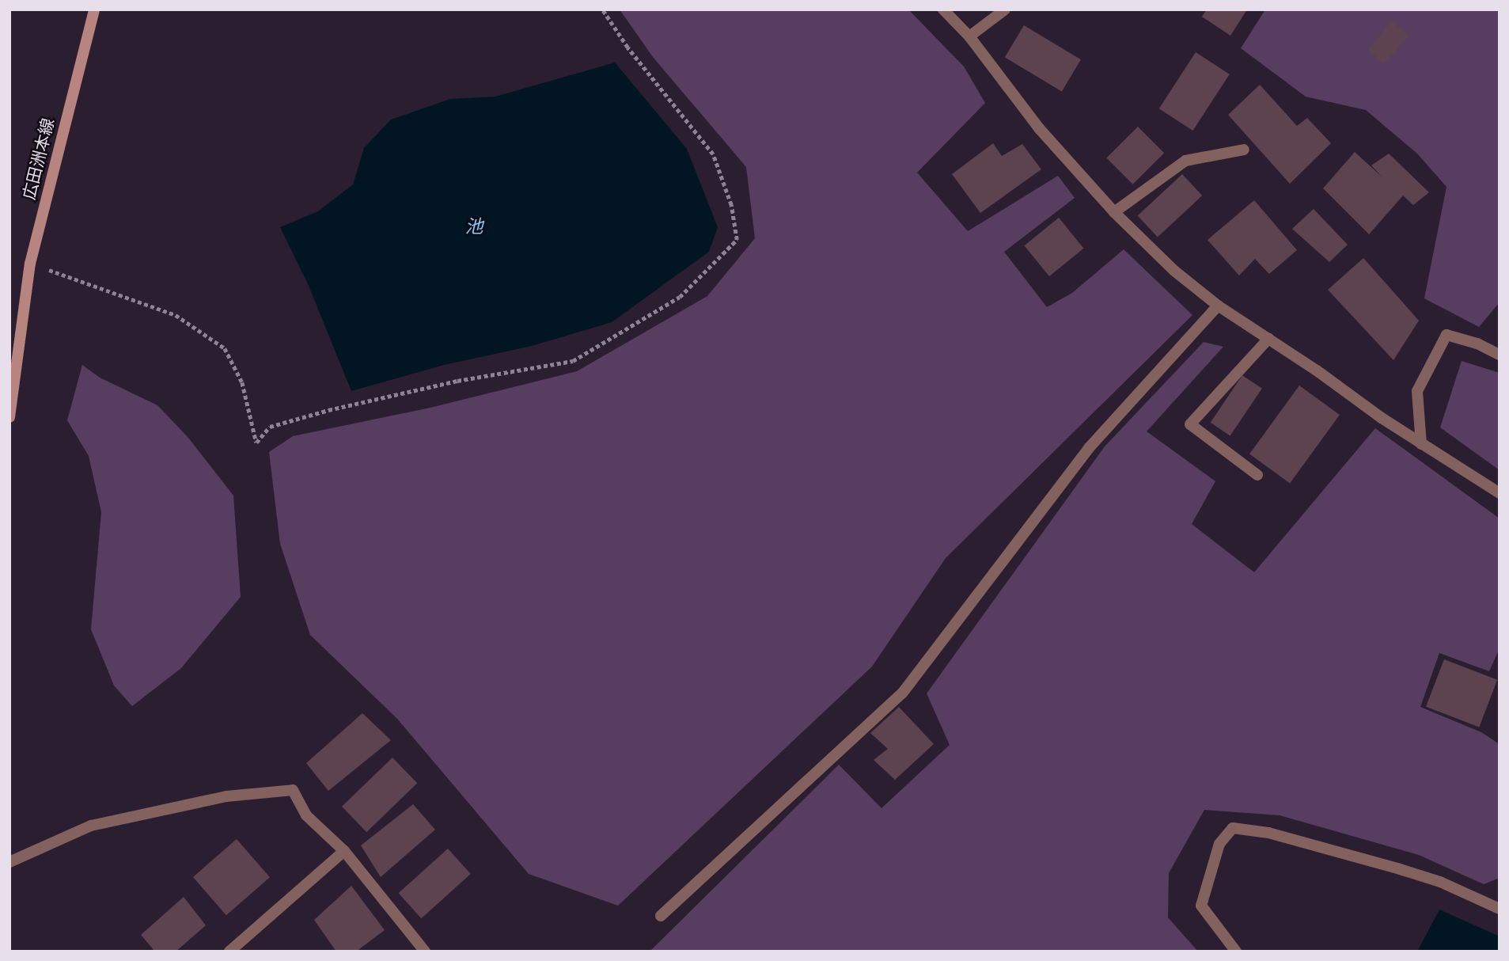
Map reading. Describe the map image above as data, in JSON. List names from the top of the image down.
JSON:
{
  "streets": {
    "main road": ["広田洲本線"]
  },
  "water": ["池"]
}
